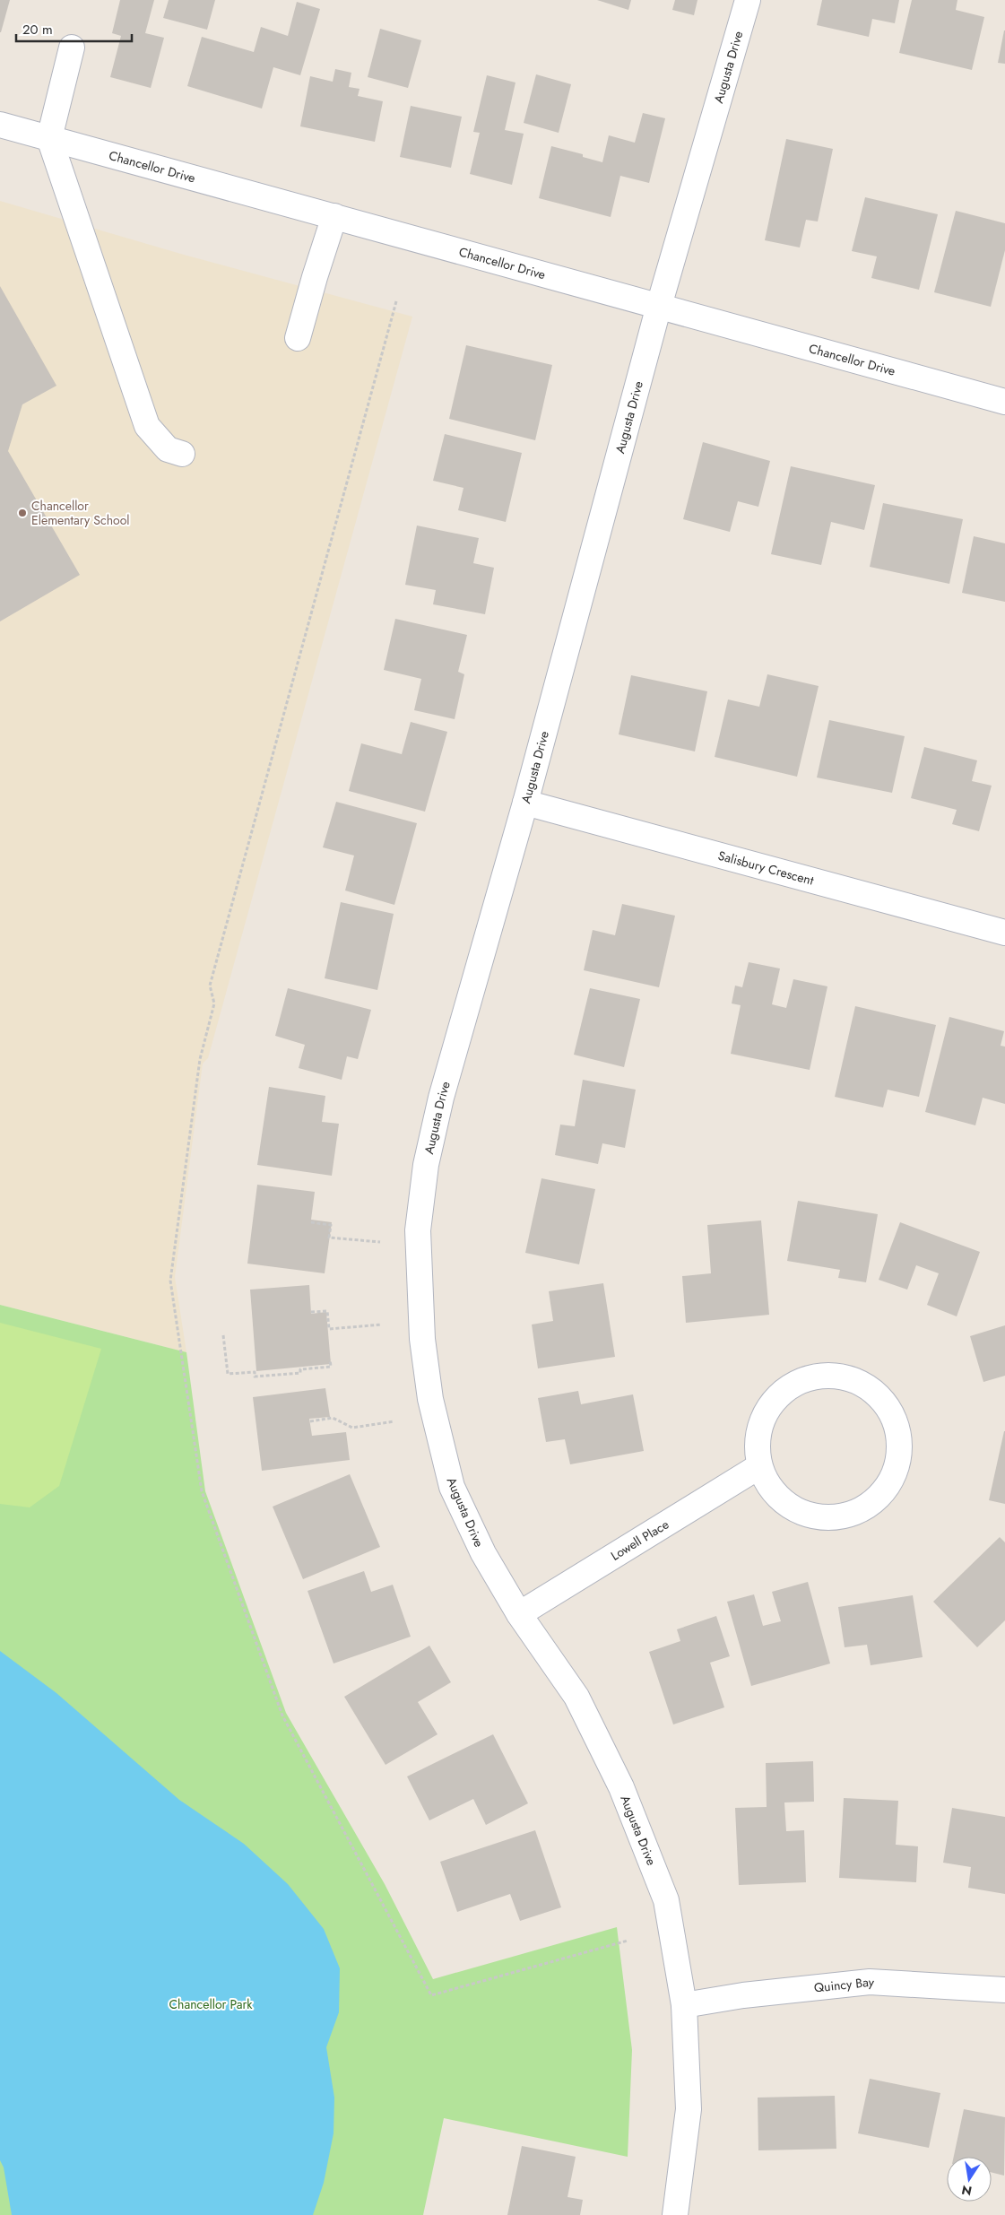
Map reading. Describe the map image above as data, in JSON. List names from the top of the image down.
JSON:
{
  "streets": {
    "street": [
      "Augusta Drive",
      "Chancellor Drive",
      "Salisbury Crescent",
      "Lowell Place",
      "Quincy Bay"
    ]
  },
  "crossings": [
    ["Augusta Drive", "Chancellor Drive"],
    ["Augusta Drive", "Salisbury Crescent"],
    ["Augusta Drive", "Lowell Place"],
    ["Augusta Drive", "Quincy Bay"]
  ],
  "parks": ["Chancellor Park"],
  "places": ["Chancellor Elementary School"],
  "scale_bar": "20 m",
  "north": "bottom"
}
